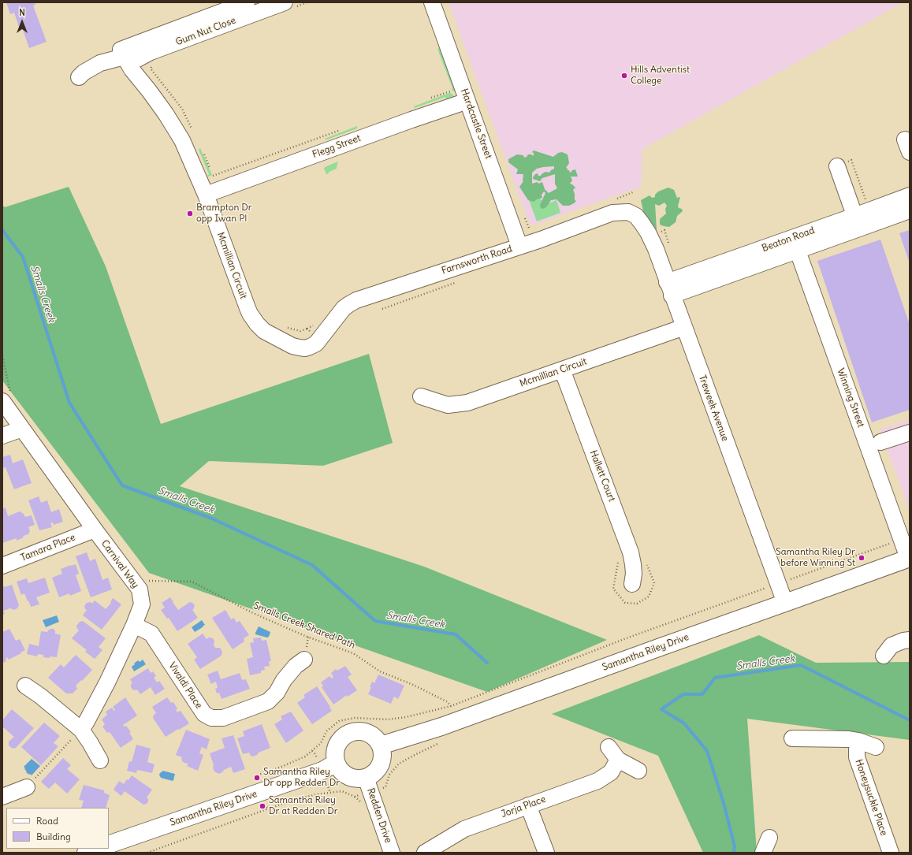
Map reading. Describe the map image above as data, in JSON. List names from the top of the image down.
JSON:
{
  "streets": {
    "main road": ["Samantha Riley Drive"],
    "street": [
      "Gum Nut Close",
      "Hardcastle Street",
      "Flegg Street",
      "Beaton Road",
      "Farnsworth Road",
      "Mcmillian Circuit",
      "Winning Street",
      "Treweek Avenue",
      "Hallett Court",
      "Tamara Place",
      "Carnival Way",
      "Vivaldi Place",
      "Honeysuckle Place",
      "Jorja Place",
      "Redden Drive"
    ],
    "path": ["Smalls Creek Shared Path"]
  },
  "crossings": [
    ["Gum Nut Close", "Mcmillian Circuit"],
    ["Hardcastle Street", "Flegg Street"],
    ["Hardcastle Street", "Farnsworth Road"],
    ["Flegg Street", "Mcmillian Circuit"],
    ["Beaton Road", "Winning Street"],
    ["Beaton Road", "Treweek Avenue"],
    ["Farnsworth Road", "Mcmillian Circuit"],
    ["Farnsworth Road", "Treweek Avenue"],
    ["Mcmillian Circuit", "Treweek Avenue"],
    ["Mcmillian Circuit", "Hallett Court"],
    ["Winning Street", "Samantha Riley Drive"],
    ["Treweek Avenue", "Samantha Riley Drive"],
    ["Tamara Place", "Carnival Way"],
    ["Carnival Way", "Vivaldi Place"],
    ["Samantha Riley Drive", "Redden Drive"]
  ],
  "water": ["Smalls Creek"],
  "places": [
    "Hills Adventist College",
    "Brampton Dr opp Iwan Pl",
    "Samantha Riley Dr before Winning St",
    "Samantha Riley Dr opp Redden Dr",
    "Samantha Riley Dr at Redden Dr"
  ],
  "legend": ["Road", "Building"],
  "north": "top"
}
